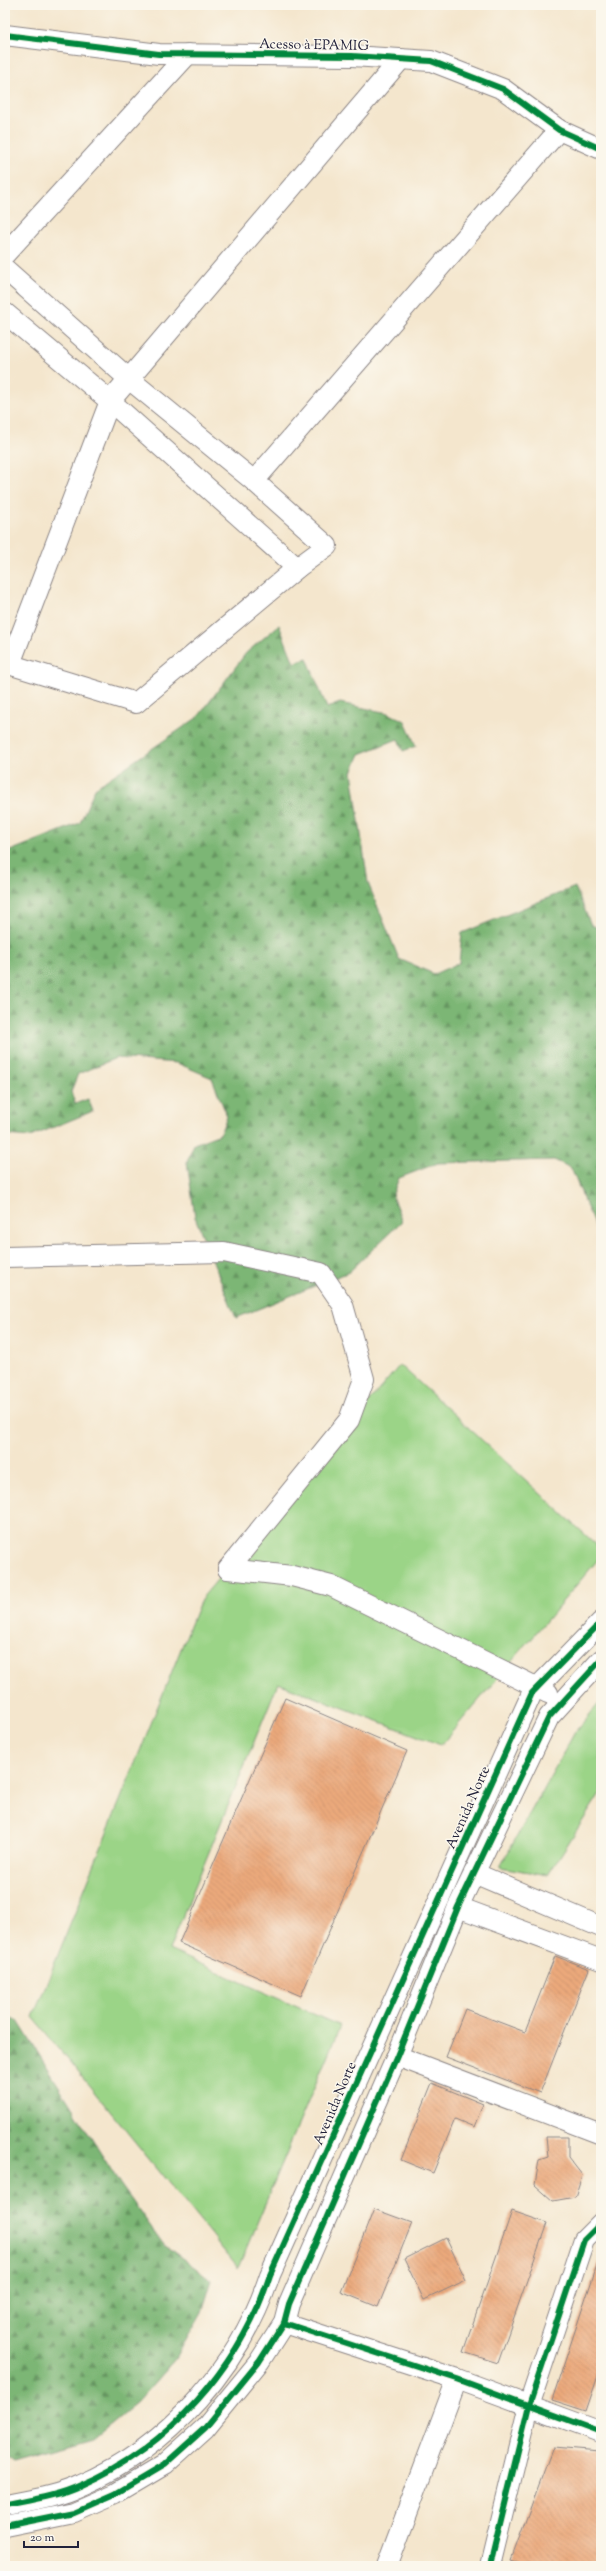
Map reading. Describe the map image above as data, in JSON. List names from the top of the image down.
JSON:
{
  "streets": {
    "street": ["Acesso à EPAMIG", "Avenida Norte"]
  },
  "scale_bar": "20 m"
}
